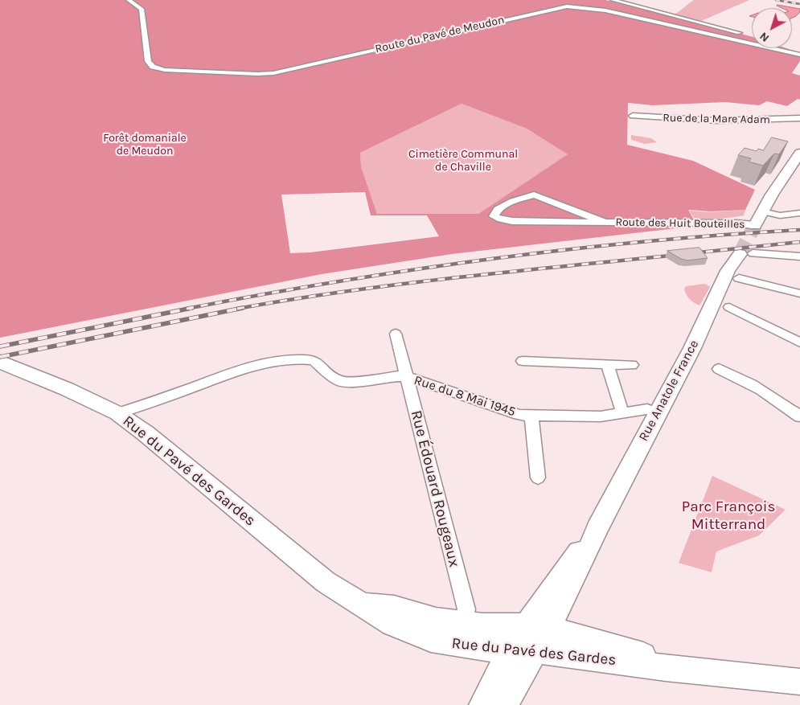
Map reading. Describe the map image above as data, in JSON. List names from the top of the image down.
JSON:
{
  "streets": {
    "main road": ["Rue Anatole France", "Rue du Pavé des Gardes"],
    "street": [
      "Route du Pavé de Meudon",
      "Rue de la Mare Adam",
      "Route des Huit Bouteilles",
      "Rue du 8 Mai 1945",
      "Rue Édouard Rougeaux"
    ]
  },
  "crossings": [
    ["Rue Anatole France", "Rue du 8 Mai 1945"],
    ["Rue Anatole France", "Rue du Pavé des Gardes"],
    ["Rue du 8 Mai 1945", "Rue du Pavé des Gardes"],
    ["Rue du 8 Mai 1945", "Rue Édouard Rougeaux"],
    ["Rue du Pavé des Gardes", "Rue Édouard Rougeaux"]
  ],
  "parks": ["Forêt domaniale de Meudon", "Cimetière Communal de Chaville", "Parc François Mitterrand"],
  "north": "bottom left"
}
